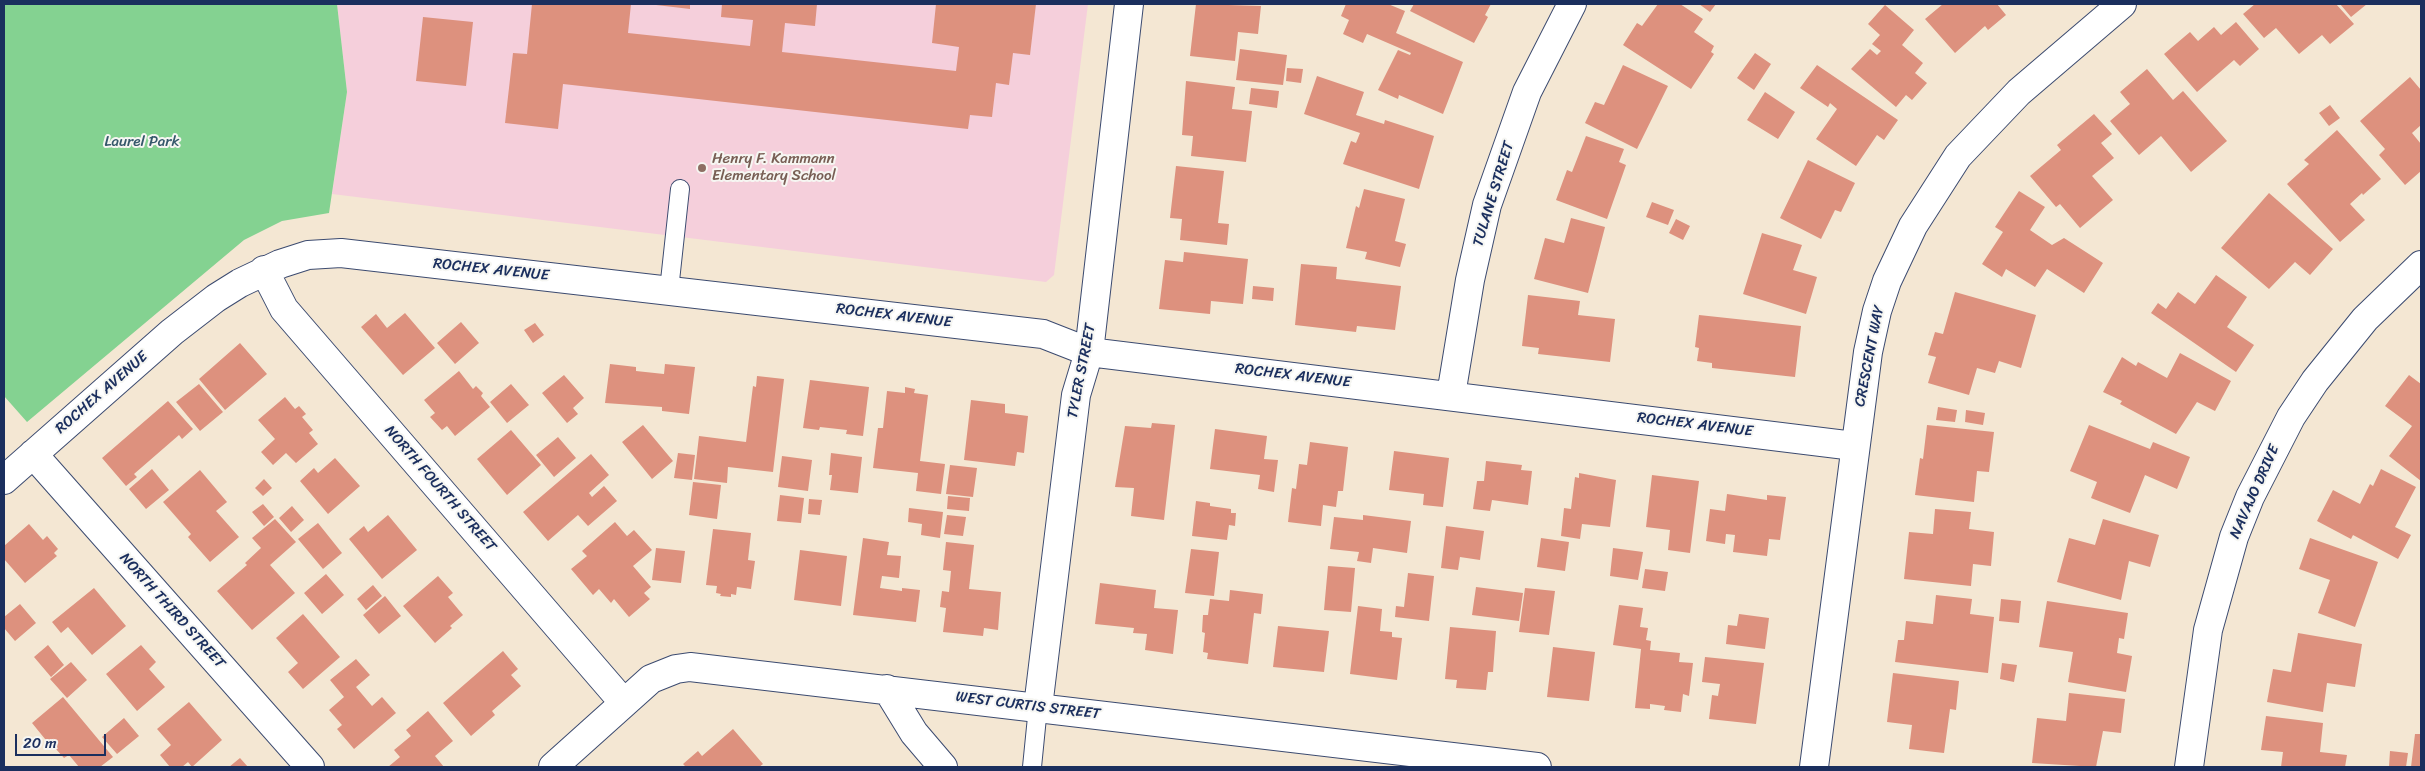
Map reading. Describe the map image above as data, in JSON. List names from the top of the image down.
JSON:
{
  "streets": {
    "street": [
      "TULANE STREET",
      "ROCHEX AVENUE",
      "CRESCENT WAY",
      "TYLER STREET",
      "NORTH FOURTH STREET",
      "NAVAJO DRIVE",
      "NORTH THIRD STREET",
      "WEST CURTIS STREET"
    ]
  },
  "crossings": [
    ["TULANE STREET", "ROCHEX AVENUE"],
    ["ROCHEX AVENUE", "CRESCENT WAY"],
    ["ROCHEX AVENUE", "TYLER STREET"],
    ["ROCHEX AVENUE", "NORTH FOURTH STREET"],
    ["ROCHEX AVENUE", "NORTH THIRD STREET"],
    ["TYLER STREET", "WEST CURTIS STREET"],
    ["NORTH FOURTH STREET", "WEST CURTIS STREET"]
  ],
  "parks": ["Laurel Park"],
  "places": ["Henry F. Kammann Elementary School"],
  "scale_bar": "20 m"
}
